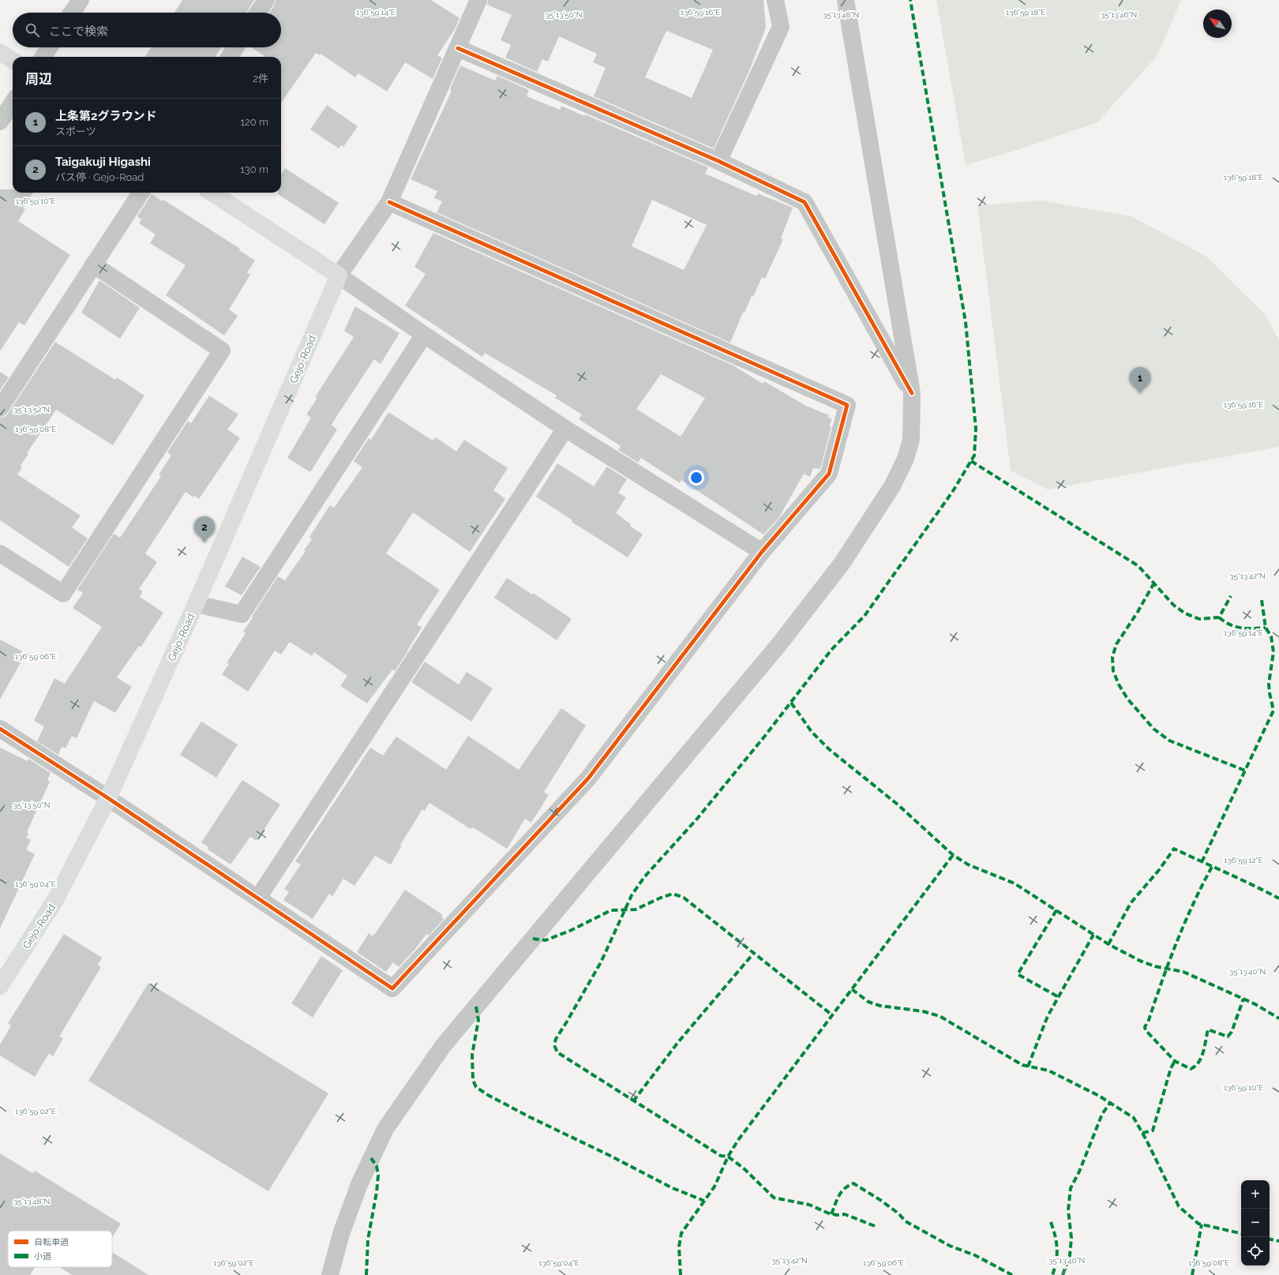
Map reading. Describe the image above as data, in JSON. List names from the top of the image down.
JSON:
{
  "streets": {
    "street": ["Gejo-Road"]
  },
  "legend": ["自転車道", "小道"],
  "north": "top left",
  "page": {
    "search": "ここで検索",
    "heading": ["周辺", "2件"],
    "list": [
      {
        "mark": "1",
        "name": "上条第2グラウンド",
        "note": "スポーツ",
        "value": "120 m"
      },
      {
        "mark": "2",
        "name": "Taigakuji Higashi",
        "note": "バス停 · Gejo-Road",
        "value": "130 m"
      }
    ],
    "pins": ["1", "2"],
    "map_buttons": ["+", "−"]
  },
  "coordinates": [
    "136°59'14\"E",
    "136°59'16\"E",
    "136°59'18\"E",
    "35°13'50\"N",
    "35°13'48\"N",
    "35°13'46\"N",
    "136°59'10\"E",
    "35°13'52\"N",
    "136°59'08\"E",
    "35°13'42\"N",
    "136°59'06\"E",
    "136°59'12\"E",
    "136°59'04\"E",
    "35°13'40\"N",
    "136°59'02\"E"
  ]
}
